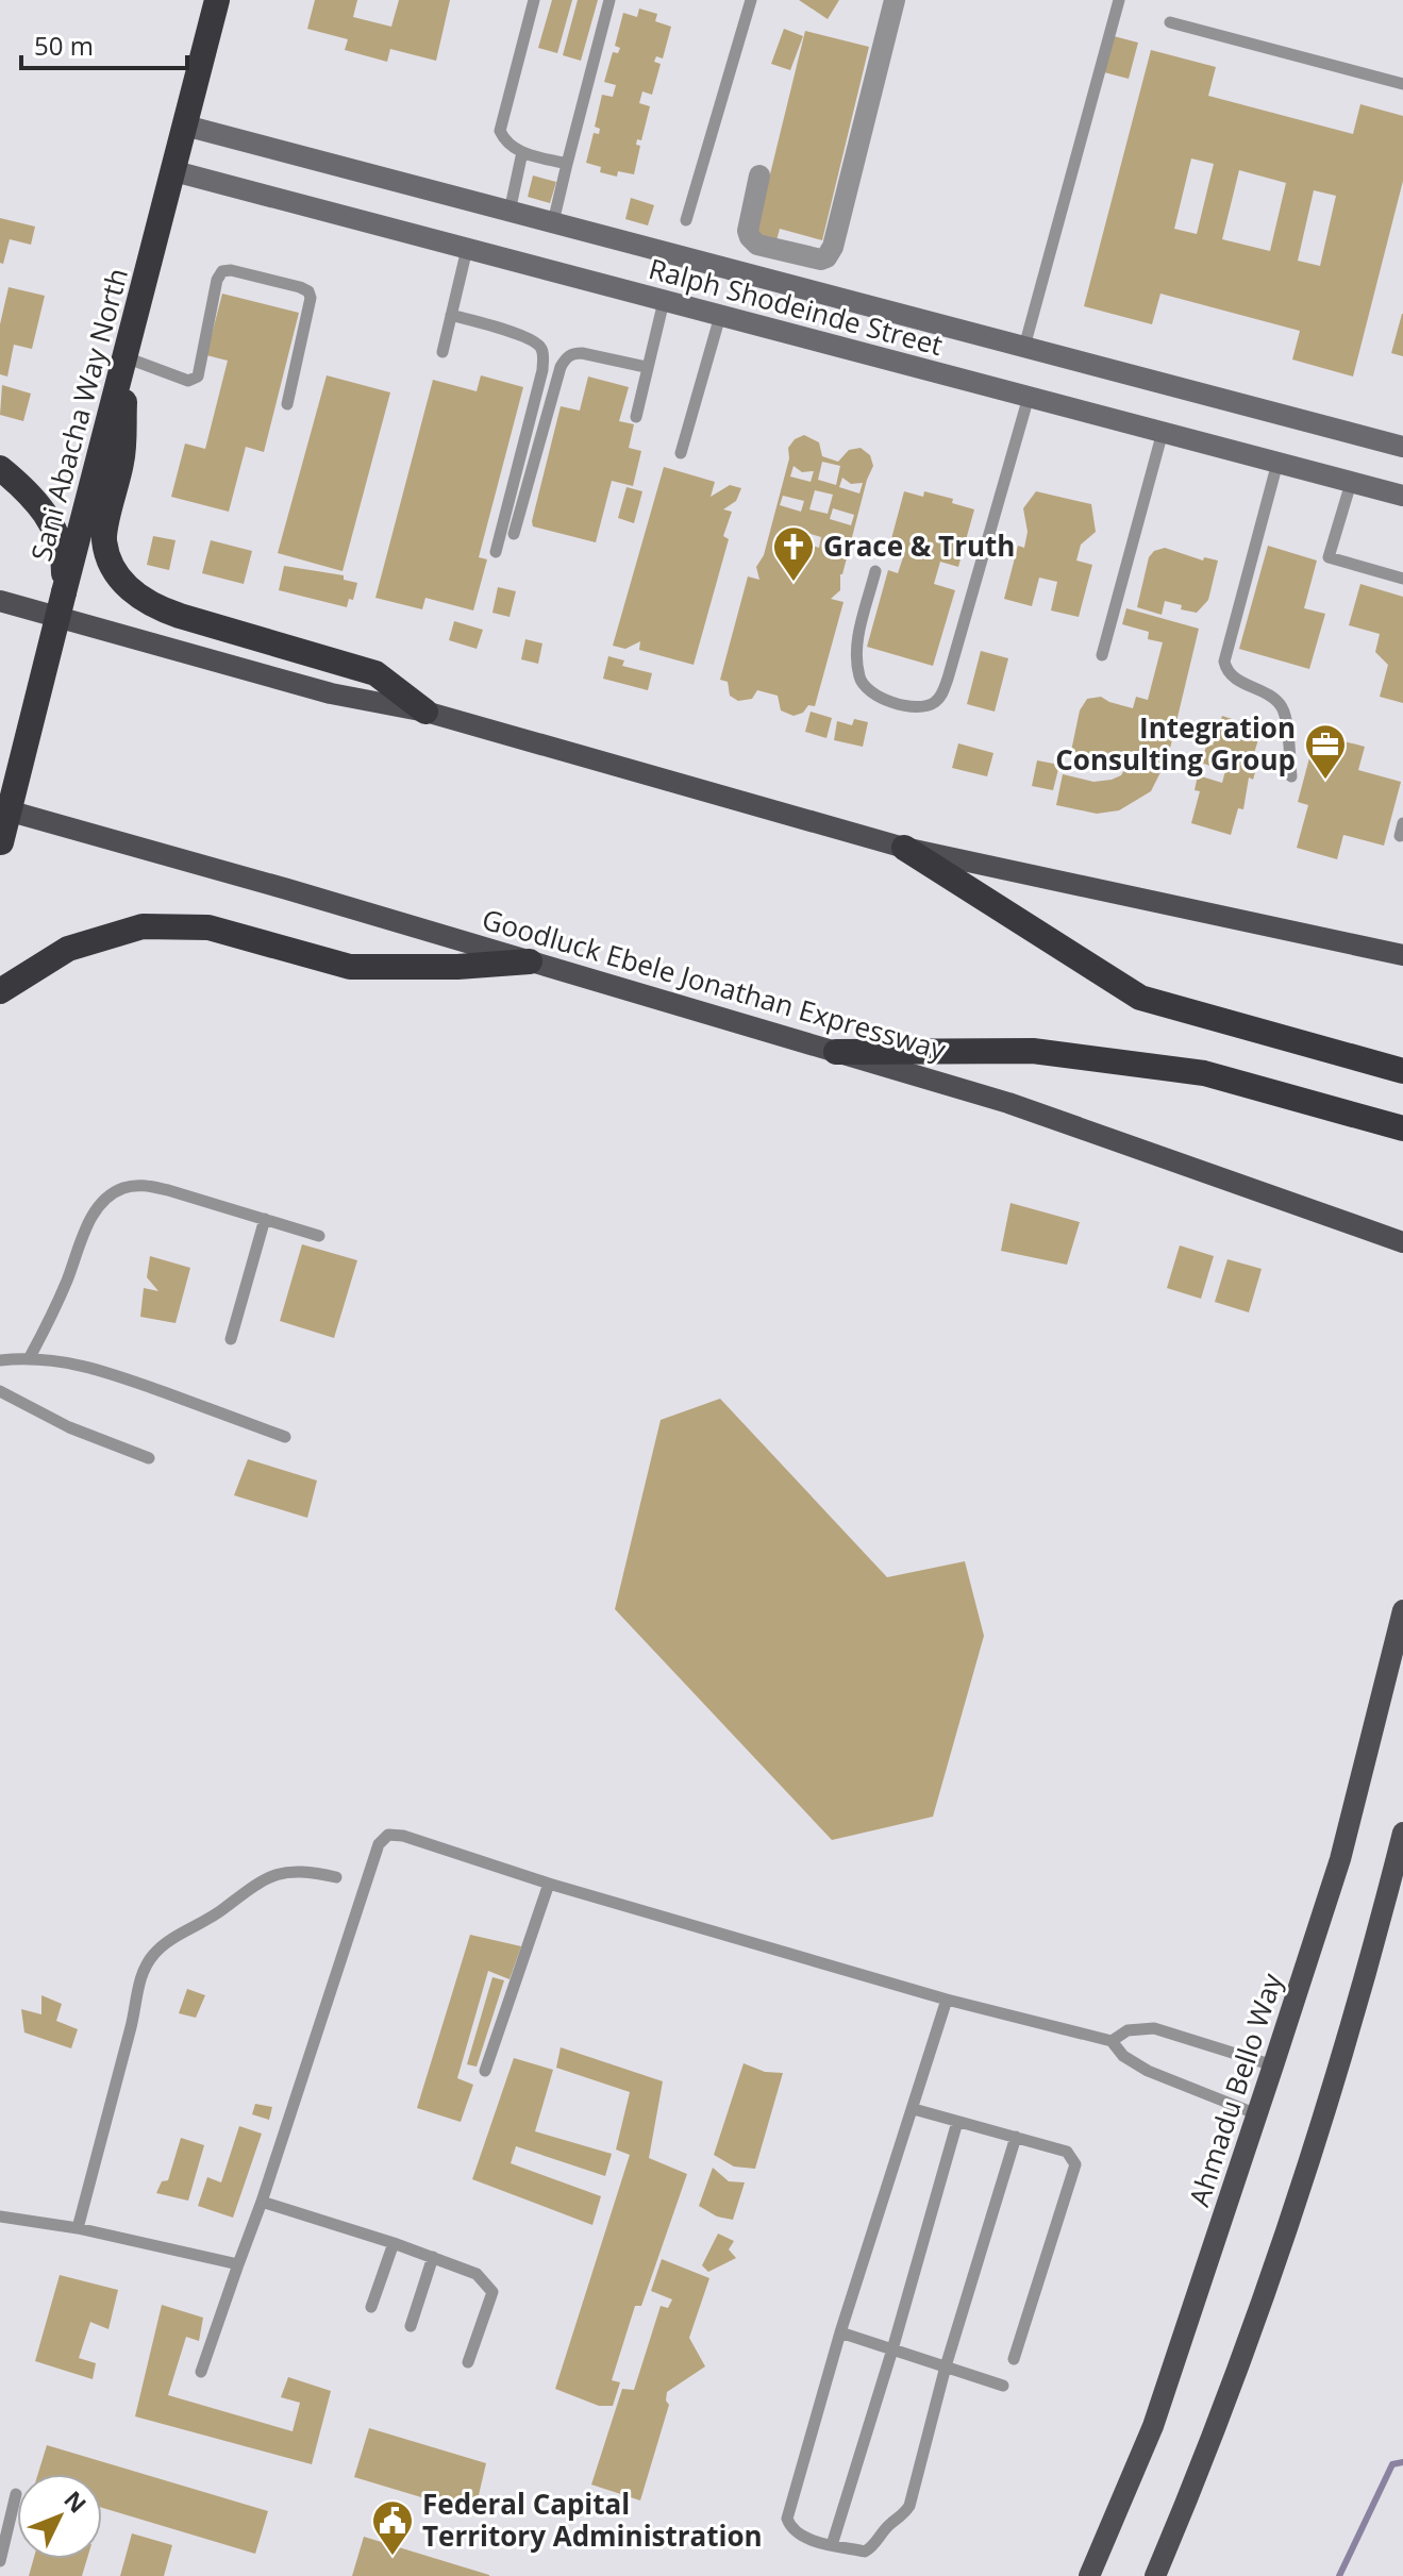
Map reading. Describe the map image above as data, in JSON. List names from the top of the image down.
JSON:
{
  "streets": {
    "highway": ["Sani Abacha Way North"],
    "main road": ["Goodluck Ebele Jonathan Expressway", "Ahmadu Bello Way"],
    "street": ["Ralph Shodeinde Street"]
  },
  "crossings": [
    ["Ralph Shodeinde Street", "Sani Abacha Way North"]
  ],
  "places": {
    "church": ["Grace & Truth"],
    "office": ["Integration Consulting Group"],
    "public building": ["Federal Capital Territory Administration"]
  },
  "scale_bar": "50 m",
  "north": "top right"
}
